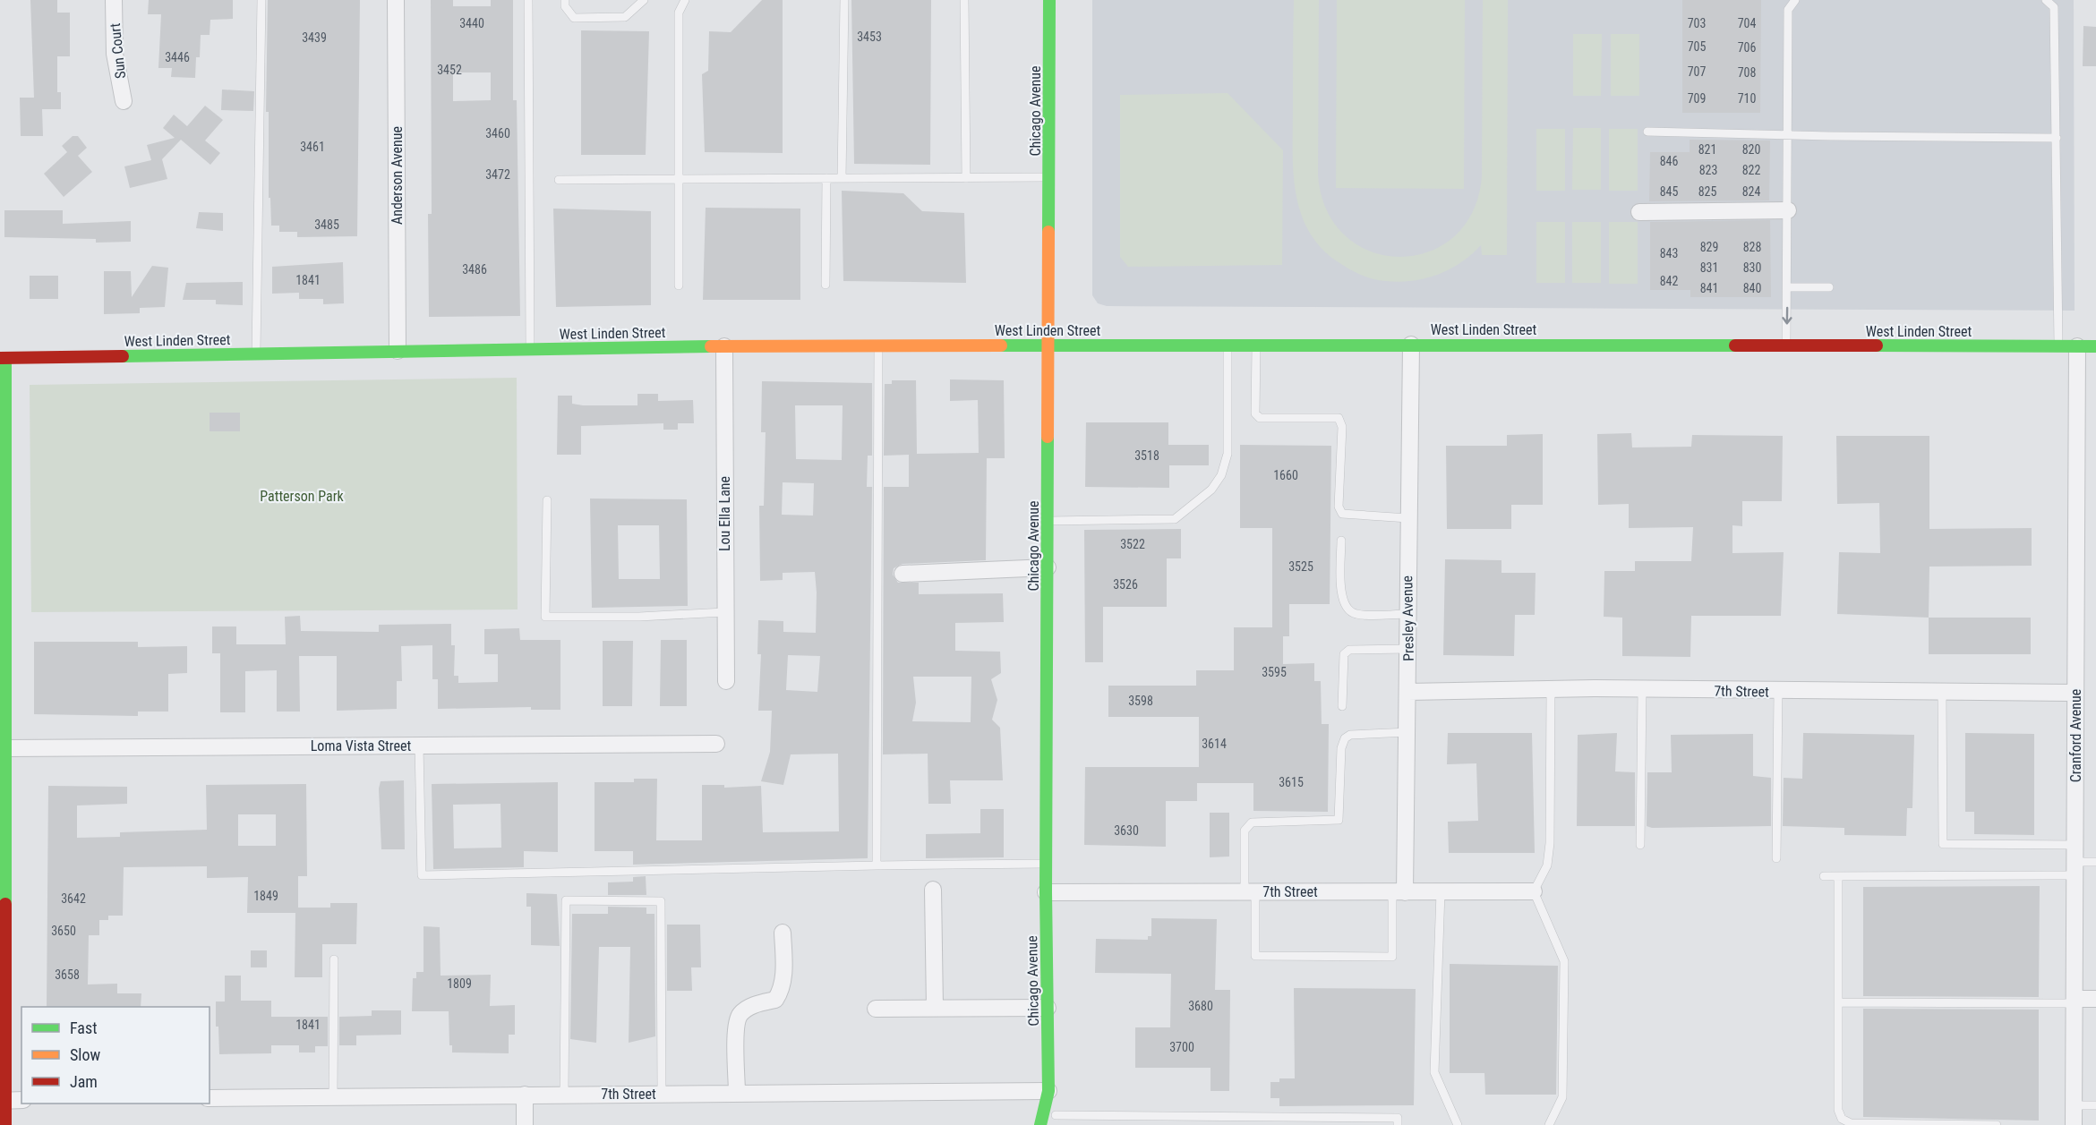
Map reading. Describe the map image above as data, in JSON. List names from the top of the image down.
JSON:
{
  "streets": {
    "main road": ["Chicago Avenue", "West Linden Street"],
    "street": [
      "Sun Court",
      "Anderson Avenue",
      "Lou Ella Lane",
      "Presley Avenue",
      "7th Street",
      "Cranford Avenue",
      "Loma Vista Street"
    ]
  },
  "crossings": [
    ["Chicago Avenue", "West Linden Street"],
    ["Chicago Avenue", "7th Street"],
    ["Anderson Avenue", "West Linden Street"],
    ["West Linden Street", "Lou Ella Lane"],
    ["West Linden Street", "Presley Avenue"],
    ["West Linden Street", "Cranford Avenue"],
    ["Presley Avenue", "7th Street"],
    ["7th Street", "Cranford Avenue"]
  ],
  "parks": ["Patterson Park"],
  "house_numbers": [
    "3440",
    "703",
    "704",
    "3453",
    "3439",
    "705",
    "706",
    "3446",
    "3452",
    "707",
    "708",
    "709",
    "710",
    "3460",
    "3461",
    "821",
    "820",
    "846",
    "823",
    "822",
    "3472",
    "845",
    "825",
    "824",
    "3485",
    "829",
    "828",
    "843",
    "831",
    "830",
    "3486",
    "1841",
    "842",
    "841",
    "840",
    "3518",
    "1660",
    "3522",
    "3525",
    "3526",
    "3595",
    "3598",
    "3614",
    "3615",
    "3630",
    "1849",
    "3642",
    "3650",
    "3658",
    "1809",
    "3680",
    "1841",
    "3700"
  ],
  "legend": ["Fast", "Slow", "Jam"]
}
